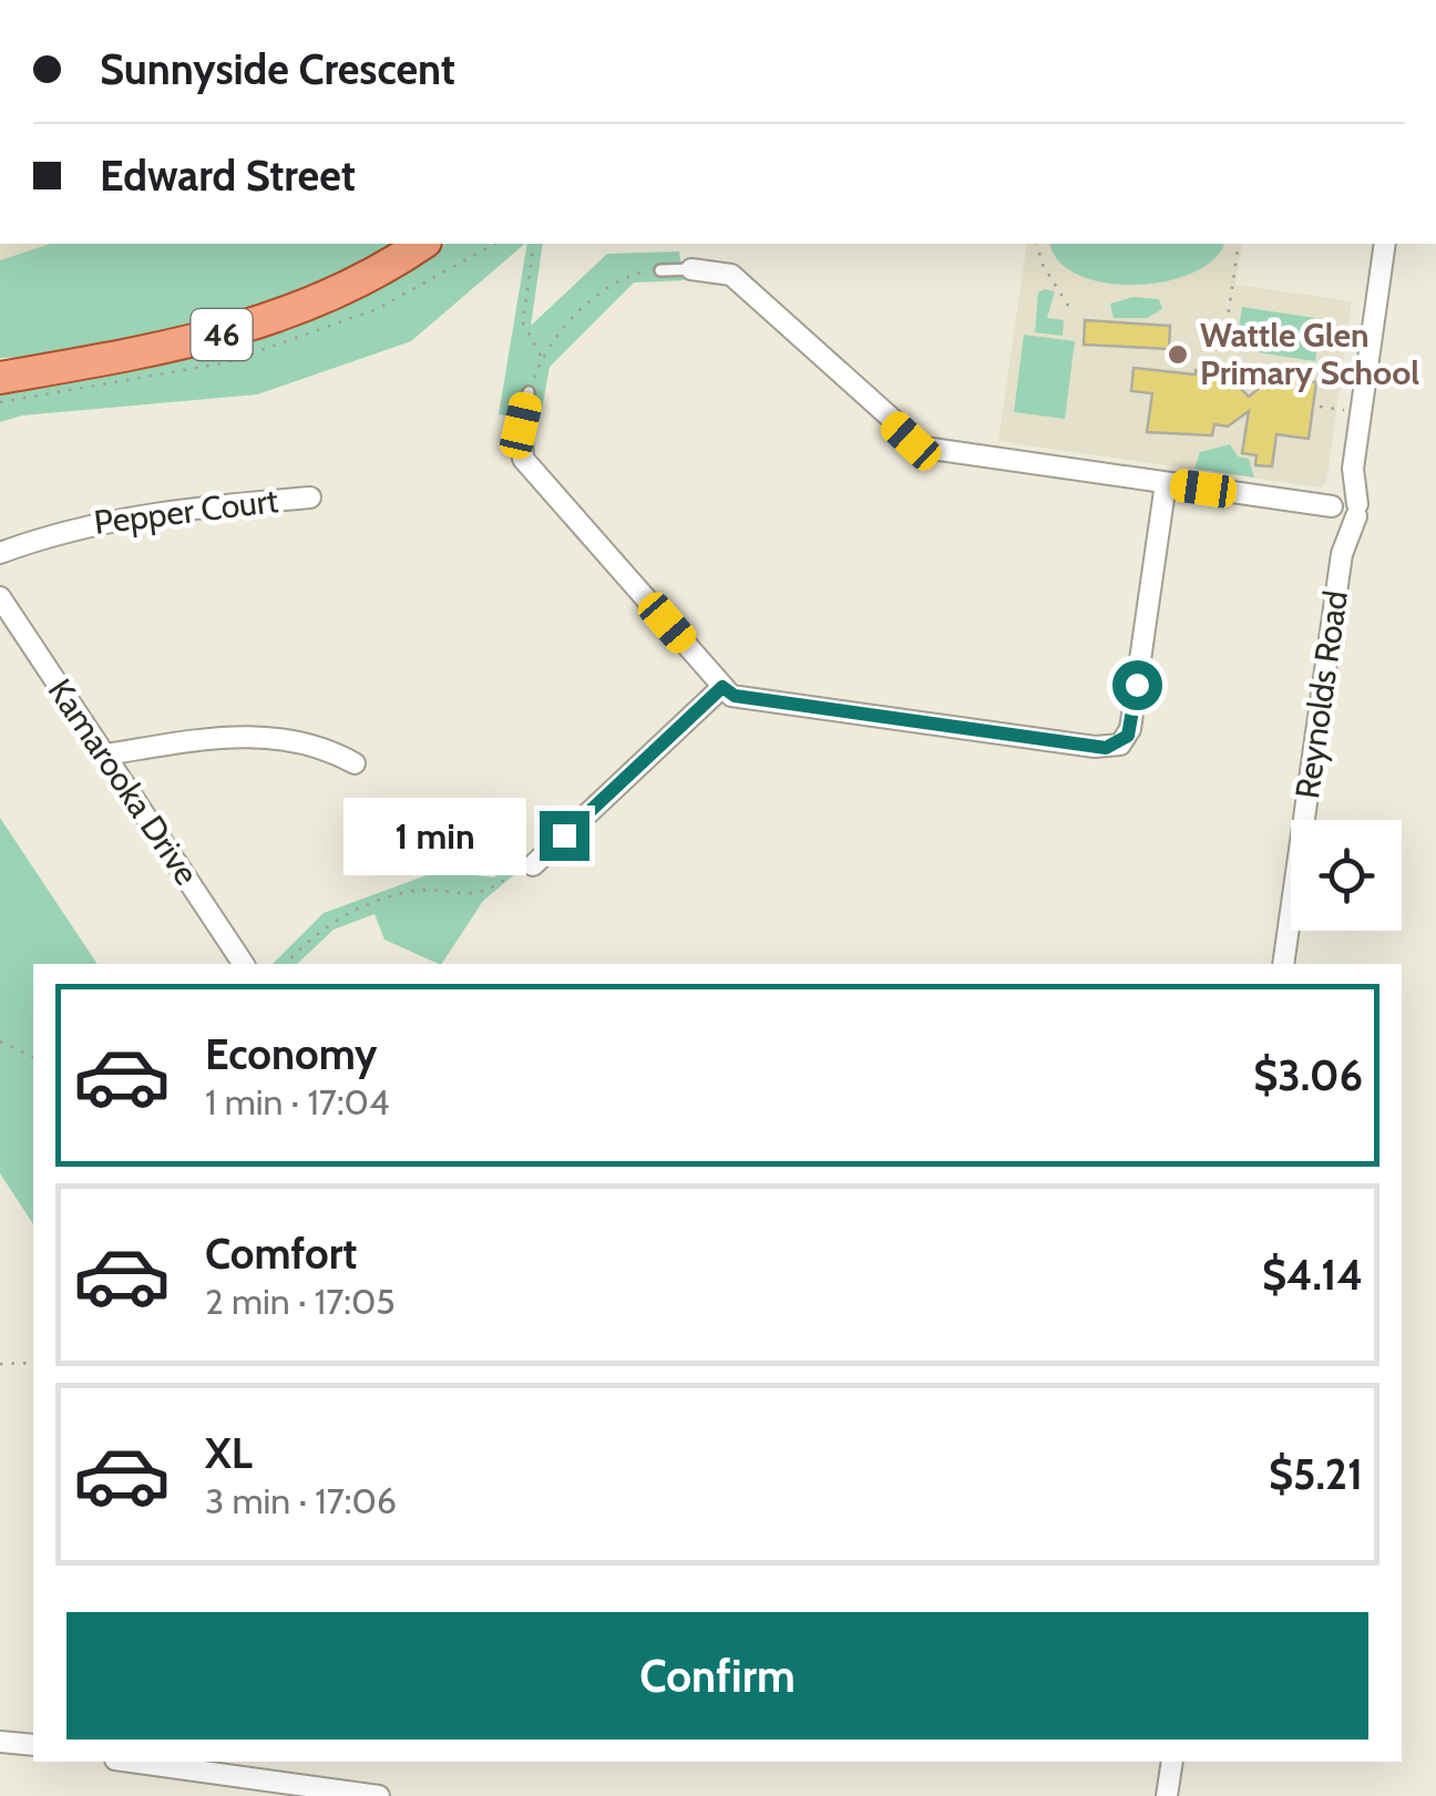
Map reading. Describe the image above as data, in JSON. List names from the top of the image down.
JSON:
{
  "streets": {
    "main road": ["46"],
    "street": ["Pepper Court", "Reynolds Road", "Kamarooka Drive"]
  },
  "places": ["Wattle Glen Primary School"],
  "page": {
    "banner": ["Sunnyside Crescent", "Edward Street"],
    "bubble": "1 min",
    "list": [
      {
        "name": "Economy",
        "note": "1 min · 17:04",
        "value": "$3.06"
      },
      {
        "name": "Comfort",
        "note": "2 min · 17:05",
        "value": "$4.14"
      },
      {
        "name": "XL",
        "note": "3 min · 17:06",
        "value": "$5.21"
      }
    ],
    "buttons": "Confirm"
  }
}
